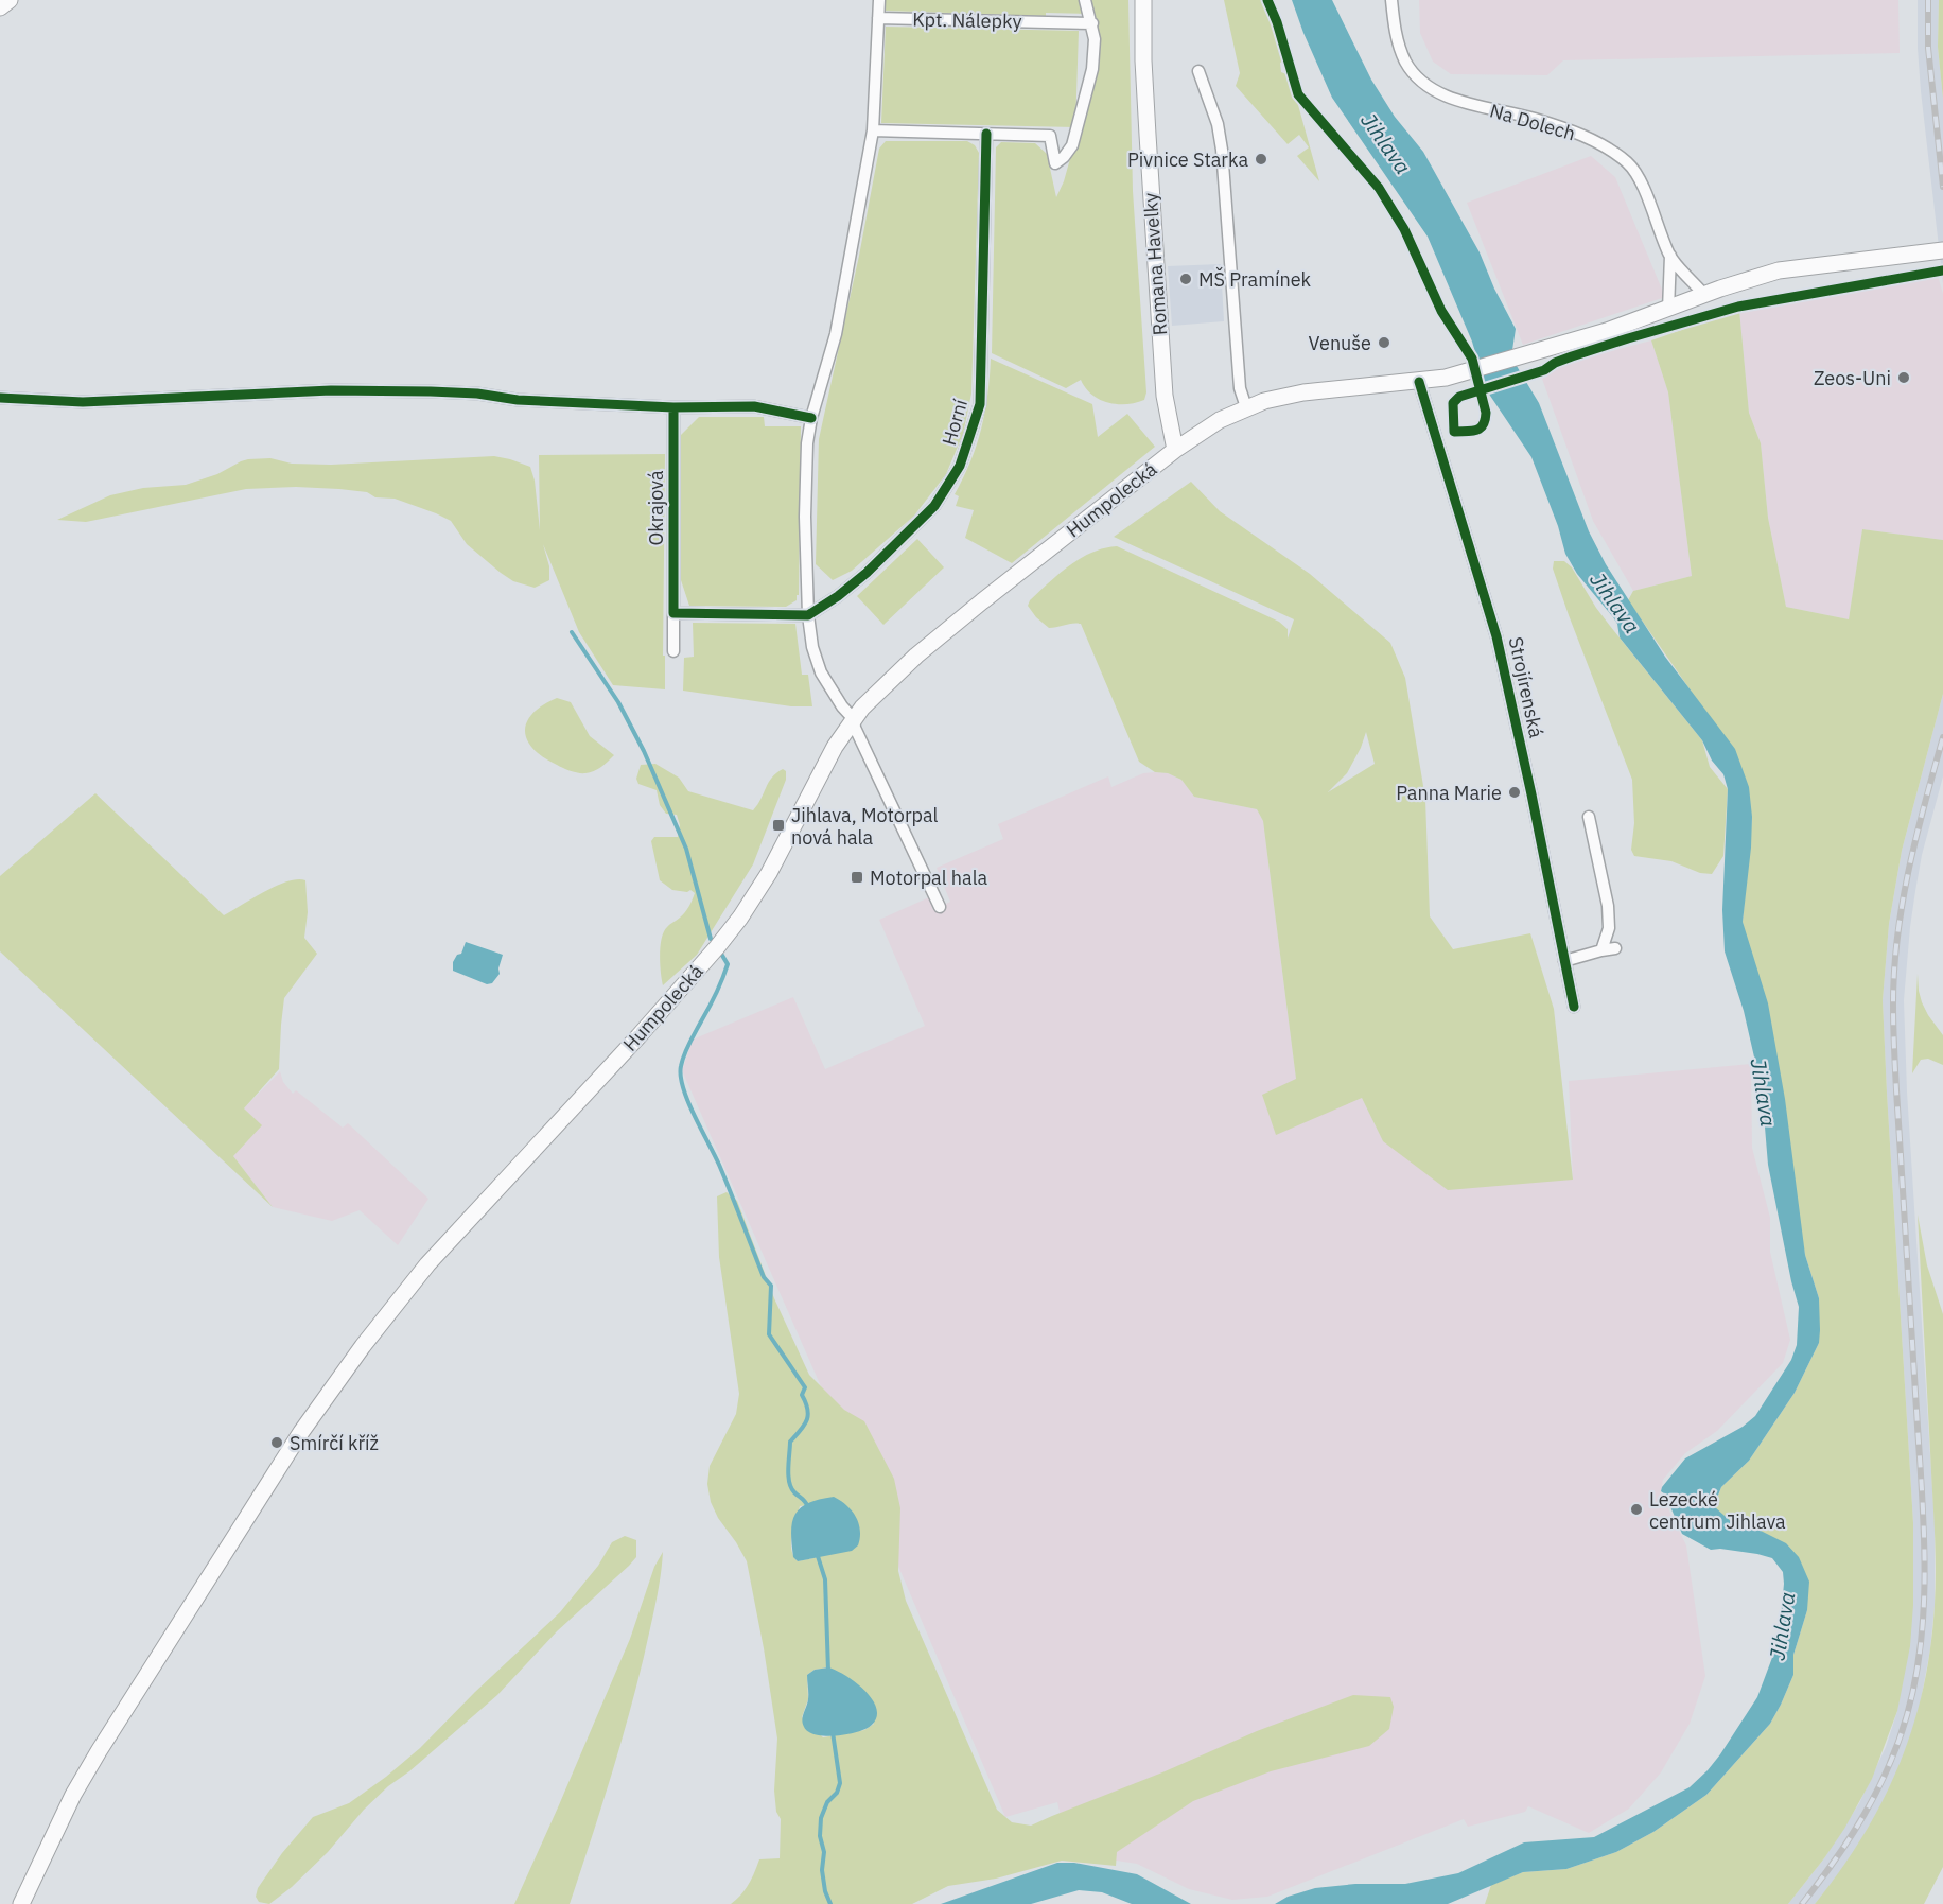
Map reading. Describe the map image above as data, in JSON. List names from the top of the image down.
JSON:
{
  "streets": {
    "main road": ["Romana Havelky", "Humpolecká"],
    "street": [
      "Kpt. Nálepky",
      "Na Dolech",
      "Horní",
      "Okrajová",
      "Strojírenská"
    ]
  },
  "crossings": [
    ["Romana Havelky", "Humpolecká"],
    ["Humpolecká", "Strojírenská"]
  ],
  "water": ["Jihlava"],
  "places": {
    "other": [
      "Pivnice Starka",
      "MŠ Pramínek",
      "Venuše",
      "Zeos-Uni",
      "Panna Marie",
      "Smírčí kříž",
      "Lezecké centrum Jihlava"
    ],
    "transit": ["Jihlava, Motorpal nová hala", "Motorpal hala"]
  }
}
